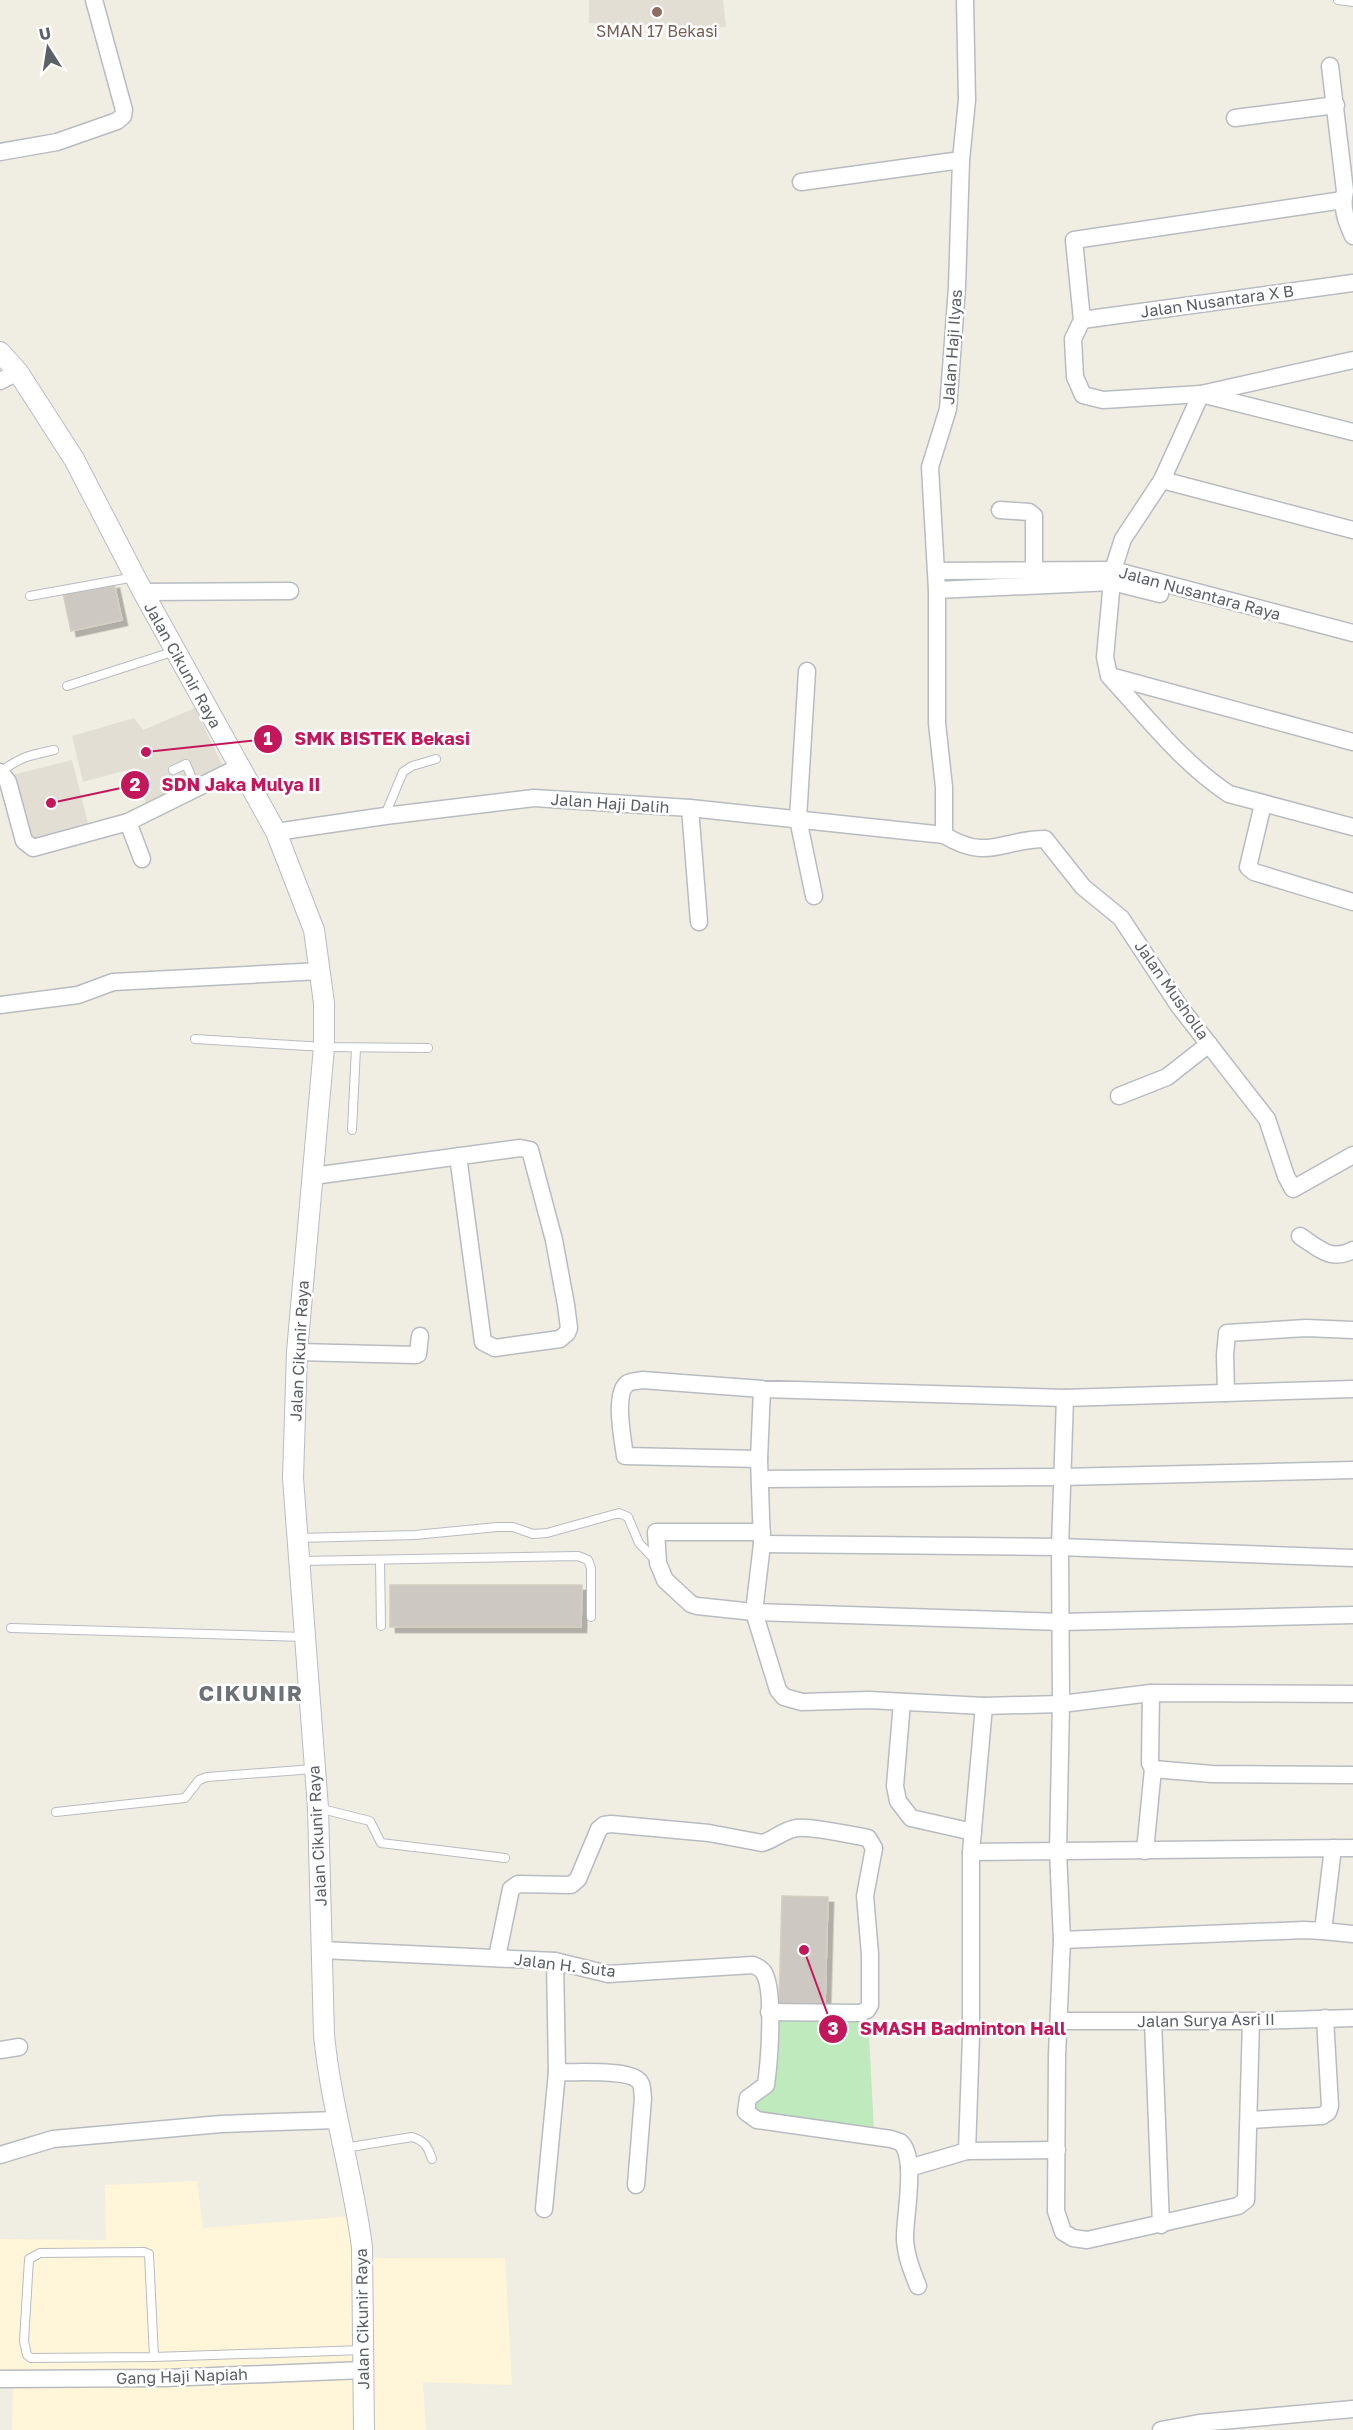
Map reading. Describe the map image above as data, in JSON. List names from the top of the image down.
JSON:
{
  "streets": {
    "street": [
      "Jalan Nusantara X B",
      "Jalan Haji Ilyas",
      "Jalan Nusantara Raya",
      "Jalan Cikunir Raya",
      "Jalan Haji Dalih",
      "Jalan Musholla",
      "Jalan H. Suta",
      "Jalan Surya Asri II",
      "Gang Haji Napiah"
    ]
  },
  "crossings": [
    ["Jalan Haji Ilyas", "Jalan Nusantara Raya"],
    ["Jalan Haji Ilyas", "Jalan Haji Dalih"],
    ["Jalan Haji Ilyas", "Jalan Musholla"],
    ["Jalan Cikunir Raya", "Jalan Haji Dalih"],
    ["Jalan Cikunir Raya", "Jalan H. Suta"],
    ["Jalan Cikunir Raya", "Gang Haji Napiah"],
    ["Jalan Haji Dalih", "Jalan Musholla"]
  ],
  "districts": ["CIKUNIR"],
  "places": [
    "SMAN 17 Bekasi",
    "SMK BISTEK Bekasi",
    "SDN Jaka Mulya II",
    "SMASH Badminton Hall"
  ],
  "north": "top"
}
